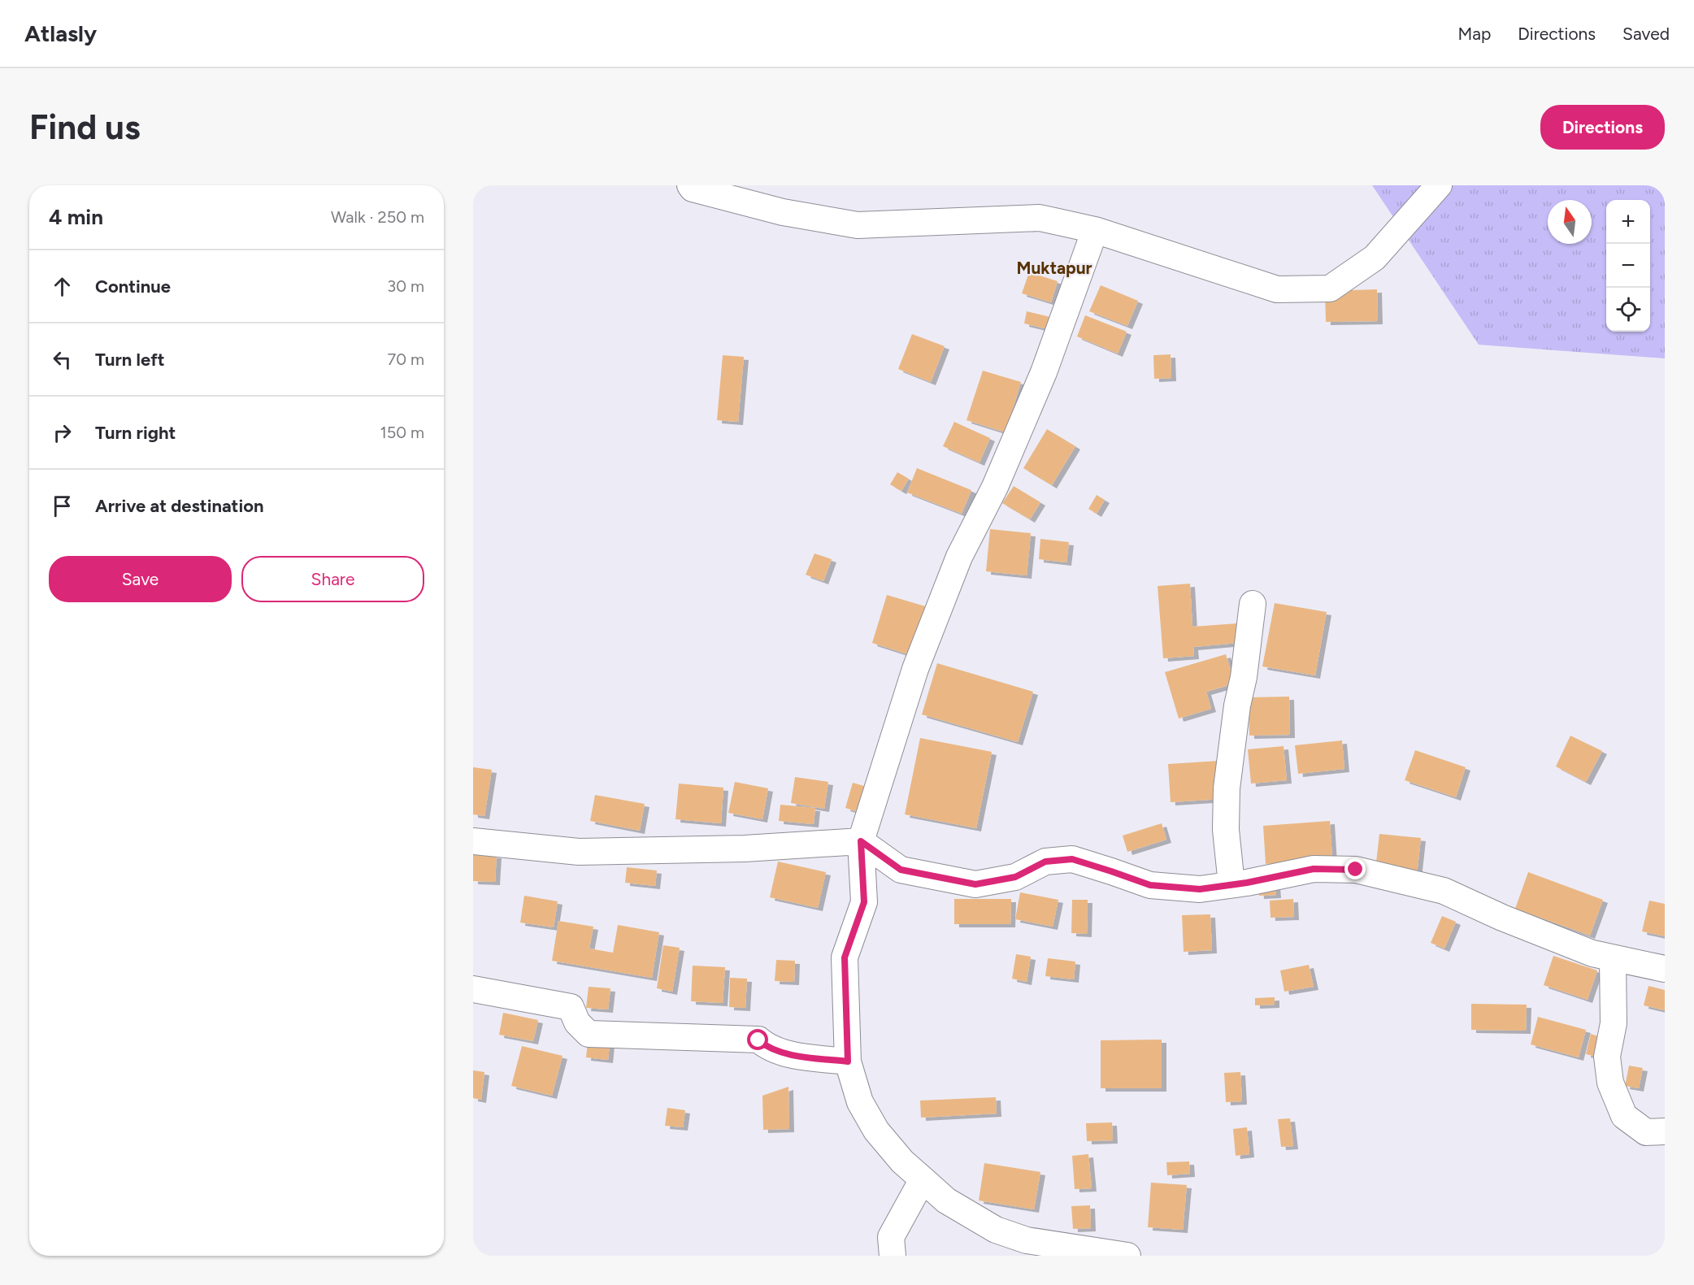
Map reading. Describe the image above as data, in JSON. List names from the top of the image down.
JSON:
{
  "districts": ["Muktapur"],
  "north": "top",
  "page": {
    "header": "Atlasly",
    "nav": ["Map", "Directions", "Saved"],
    "buttons": [
      "Directions",
      ["Save", "Share"]
    ],
    "title": "Find us",
    "heading": ["4 min", "Walk · 250 m"],
    "map_buttons": ["+", "−"],
    "list": [
      ["Continue", "30 m"],
      ["Turn left", "70 m"],
      ["Turn right", "150 m"],
      "Arrive at destination"
    ]
  }
}
